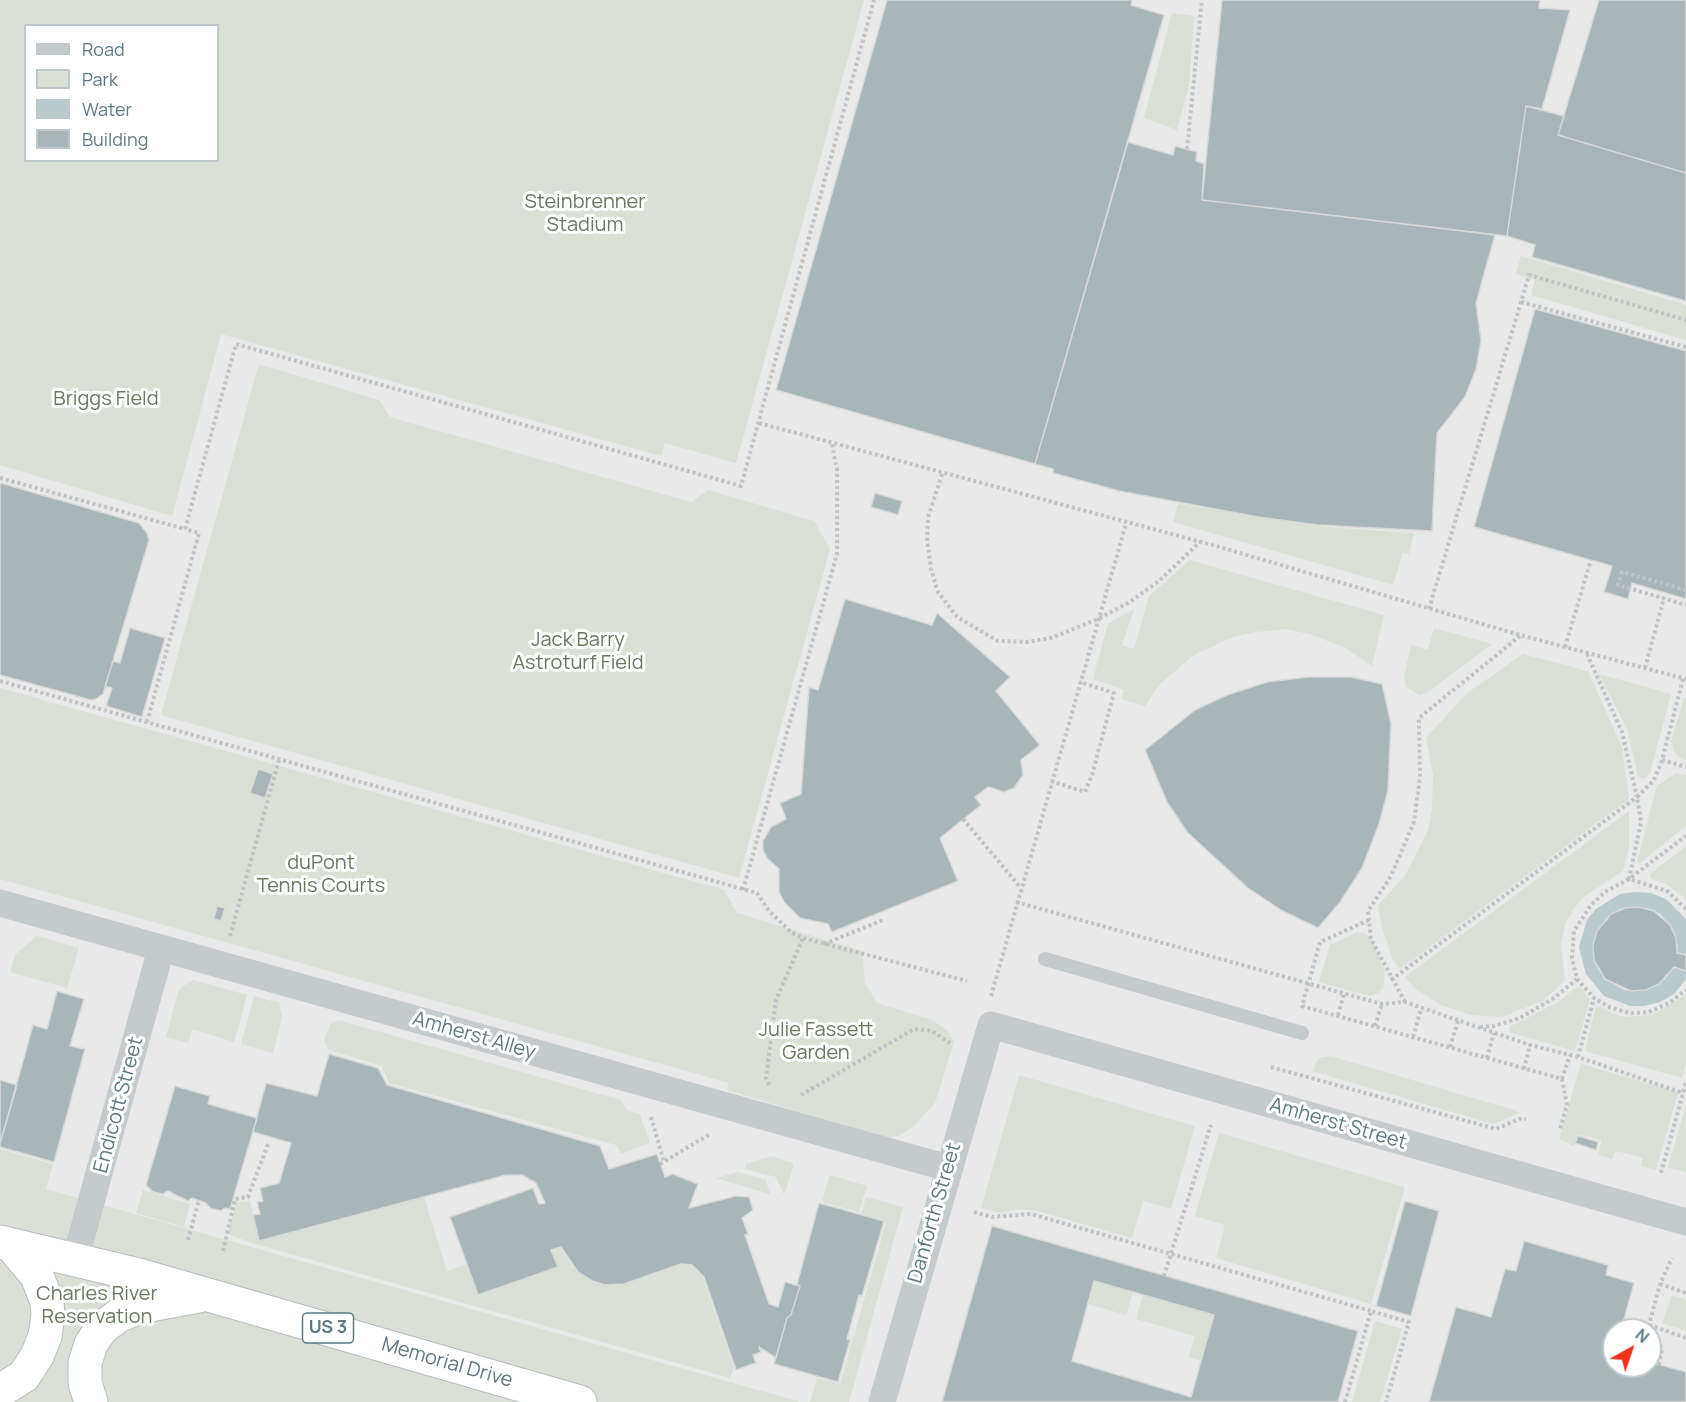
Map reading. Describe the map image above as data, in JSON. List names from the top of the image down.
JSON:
{
  "streets": {
    "highway": ["US 3", "Memorial Drive"],
    "street": [
      "Amherst Alley",
      "Endicott Street",
      "Amherst Street",
      "Danforth Street"
    ]
  },
  "crossings": [
    ["Amherst Alley", "Endicott Street"],
    ["Amherst Alley", "Danforth Street"],
    ["Endicott Street", "Memorial Drive"],
    ["Amherst Street", "Danforth Street"]
  ],
  "parks": [
    "Steinbrenner Stadium",
    "Briggs Field",
    "Jack Barry Astroturf Field",
    "duPont Tennis Courts",
    "Julie Fassett Garden",
    "Charles River Reservation"
  ],
  "legend": [
    "Road",
    "Park",
    "Water",
    "Building"
  ],
  "north": "top right"
}
